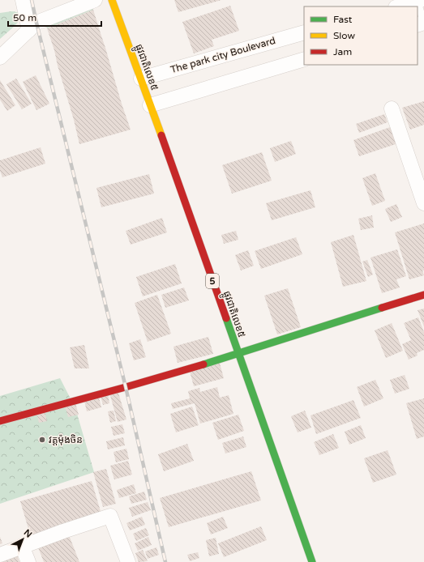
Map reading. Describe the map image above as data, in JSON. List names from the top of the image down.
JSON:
{
  "streets": {
    "main road": ["ផ្លូវជាតិលេខ៥", "5"],
    "street": ["The park city Boulevard"]
  },
  "crossings": [
    ["The park city Boulevard", "ផ្លូវជាតិលេខ៥"]
  ],
  "places": ["វត្តម៉ុងចិន"],
  "legend": ["Fast", "Slow", "Jam"],
  "scale_bar": "50 m",
  "north": "top right"
}
